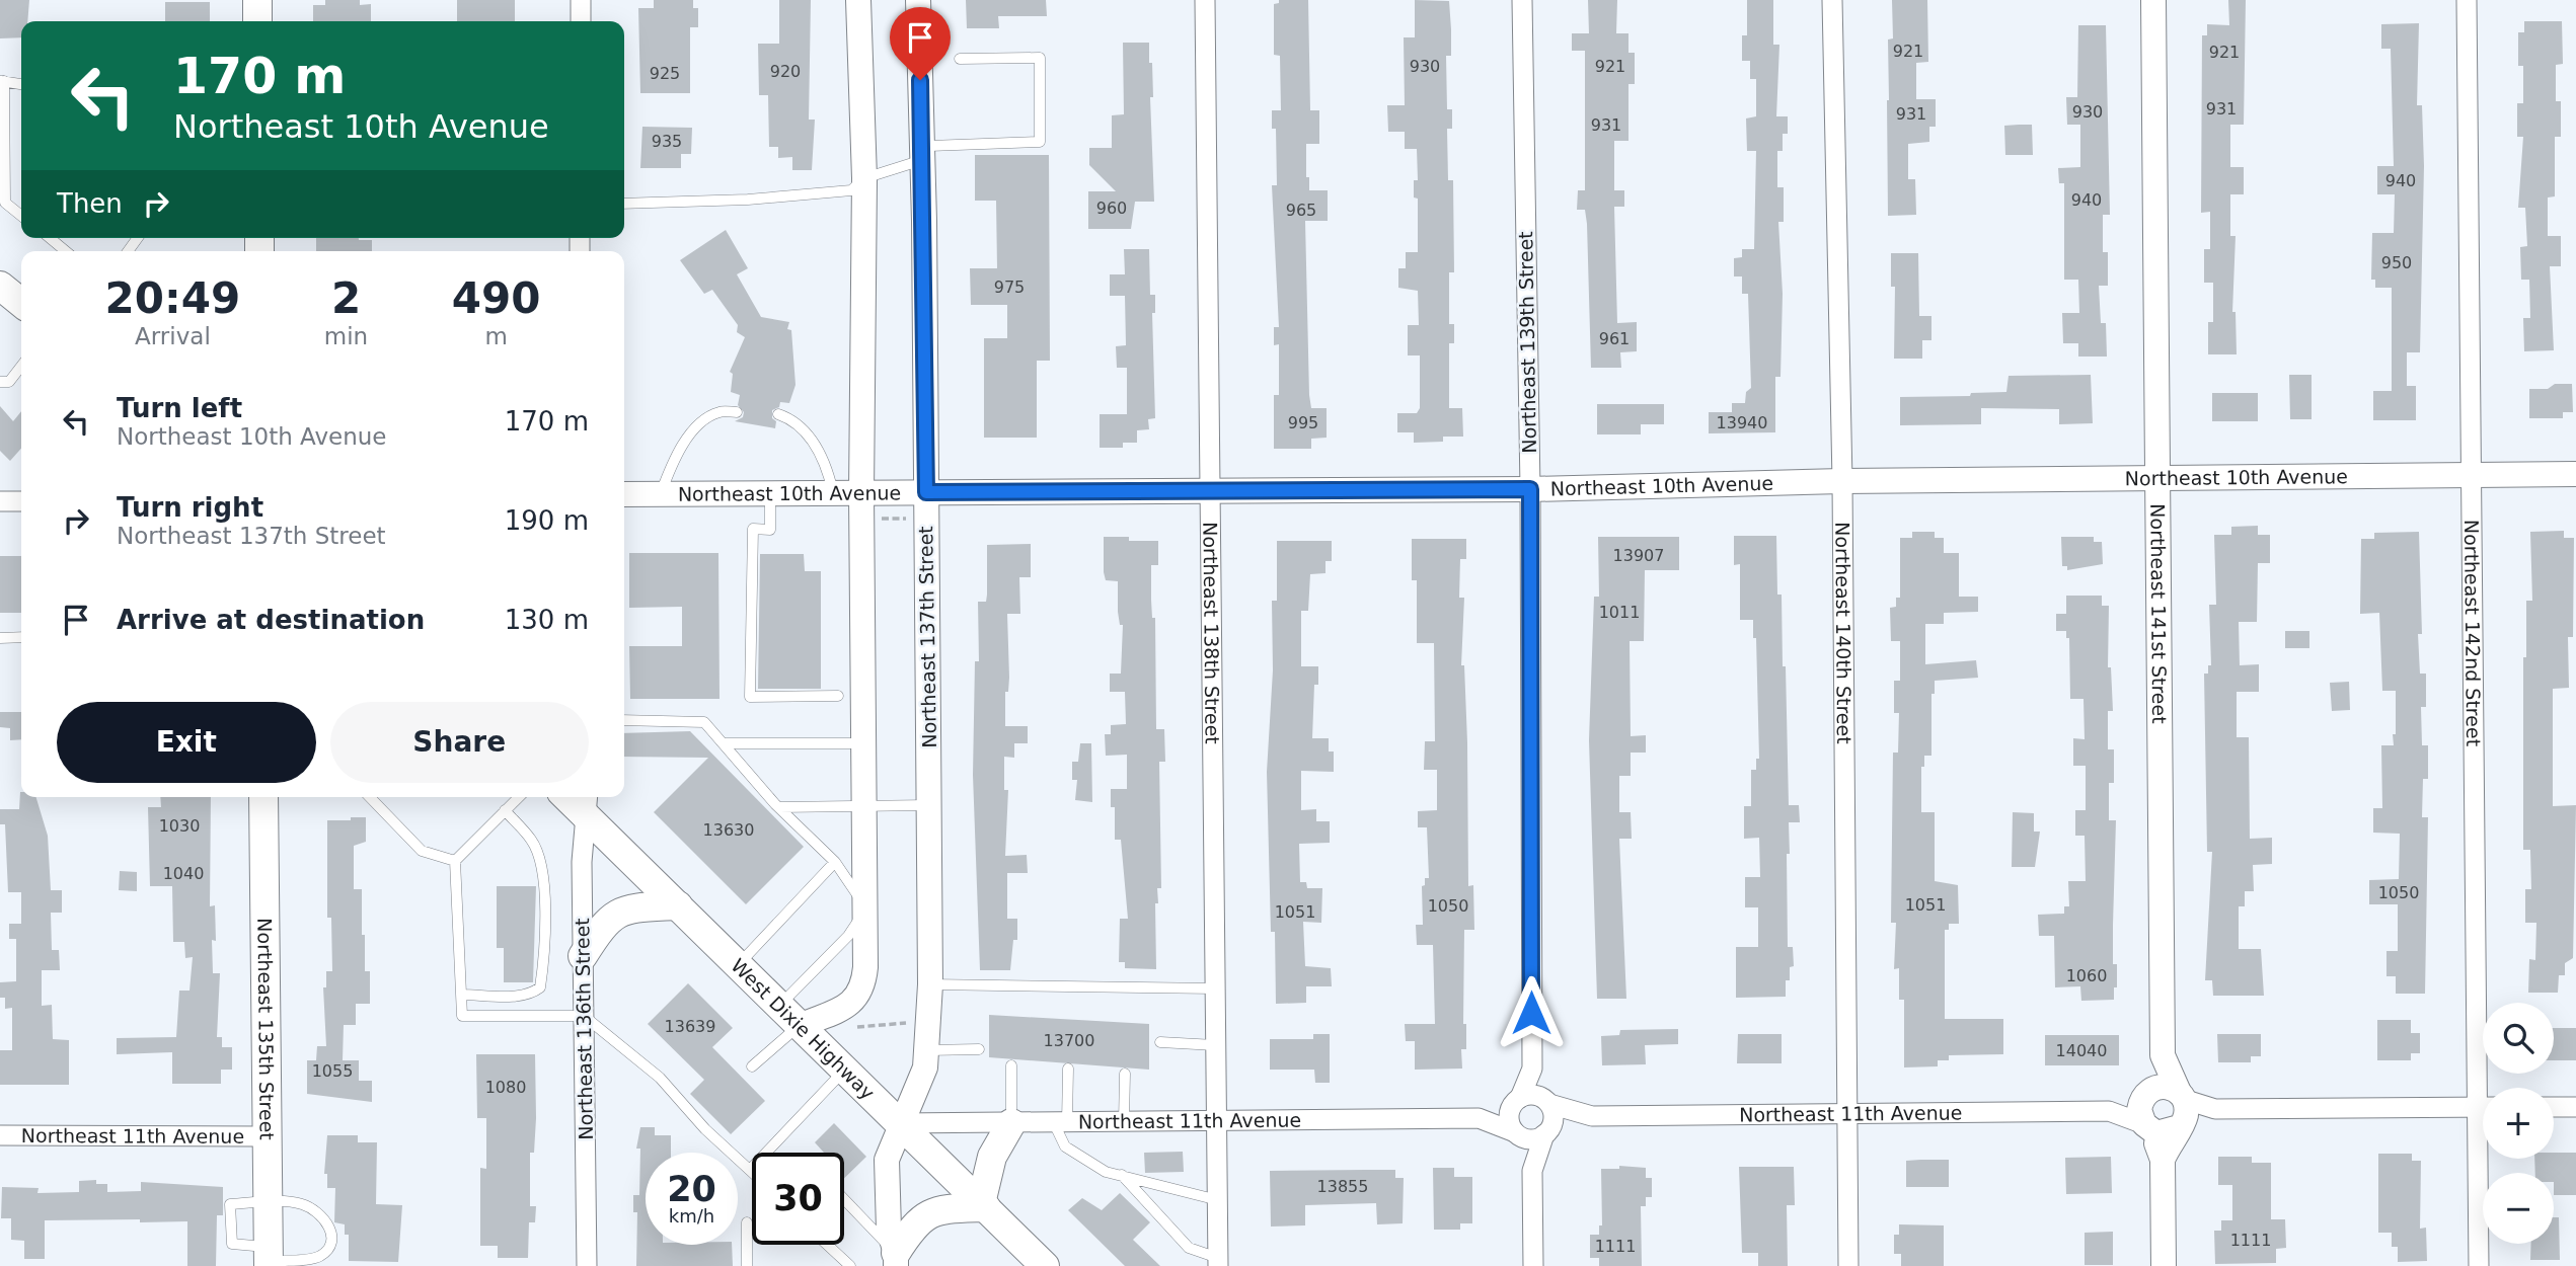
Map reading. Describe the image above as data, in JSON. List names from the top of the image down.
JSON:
{
  "streets": {
    "main road": ["Northeast 135th Street", "West Dixie Highway"],
    "street": [
      "Northeast 139th Street",
      "Northeast 10th Avenue",
      "Northeast 141st Street",
      "Northeast 138th Street",
      "Northeast 140th Street",
      "Northeast 142nd Street",
      "Northeast 137th Street",
      "Northeast 136th Street",
      "Northeast 11th Avenue"
    ]
  },
  "crossings": [
    ["Northeast 139th Street", "Northeast 10th Avenue"],
    ["Northeast 139th Street", "Northeast 11th Avenue"],
    ["Northeast 10th Avenue", "Northeast 141st Street"],
    ["Northeast 10th Avenue", "Northeast 138th Street"],
    ["Northeast 10th Avenue", "Northeast 140th Street"],
    ["Northeast 10th Avenue", "Northeast 142nd Street"],
    ["Northeast 10th Avenue", "Northeast 137th Street"],
    ["Northeast 141st Street", "Northeast 11th Avenue"],
    ["Northeast 138th Street", "Northeast 11th Avenue"],
    ["Northeast 140th Street", "Northeast 11th Avenue"],
    ["Northeast 137th Street", "West Dixie Highway"],
    ["Northeast 137th Street", "Northeast 11th Avenue"],
    ["Northeast 135th Street", "Northeast 11th Avenue"],
    ["Northeast 136th Street", "West Dixie Highway"],
    ["West Dixie Highway", "Northeast 11th Avenue"]
  ],
  "house_numbers": [
    "921",
    "921",
    "930",
    "921",
    "920",
    "925",
    "931",
    "930",
    "931",
    "931",
    "935",
    "940",
    "940",
    "960",
    "965",
    "950",
    "975",
    "961",
    "995",
    "13940",
    "13907",
    "1011",
    "1030",
    "13630",
    "1040",
    "1050",
    "1051",
    "1050",
    "1051",
    "1060",
    "13639",
    "13700",
    "14040",
    "1055",
    "1080",
    "13855",
    "1111",
    "1111"
  ],
  "page": {
    "turn": ["170 m", "Northeast 10th Avenue"],
    "then": "Then",
    "eta": [
      "20:49",
      "Arrival",
      "2",
      "min",
      "490",
      "m"
    ],
    "list": [
      {
        "name": "Turn left",
        "note": "Northeast 10th Avenue",
        "value": "170 m"
      },
      {
        "name": "Turn right",
        "note": "Northeast 137th Street",
        "value": "190 m"
      },
      {
        "name": "Arrive at destination",
        "value": "130 m"
      }
    ],
    "buttons": ["Exit", "Share"],
    "map_buttons": ["+", "−"],
    "speed": "20 km/h",
    "limit": "30"
  }
}
